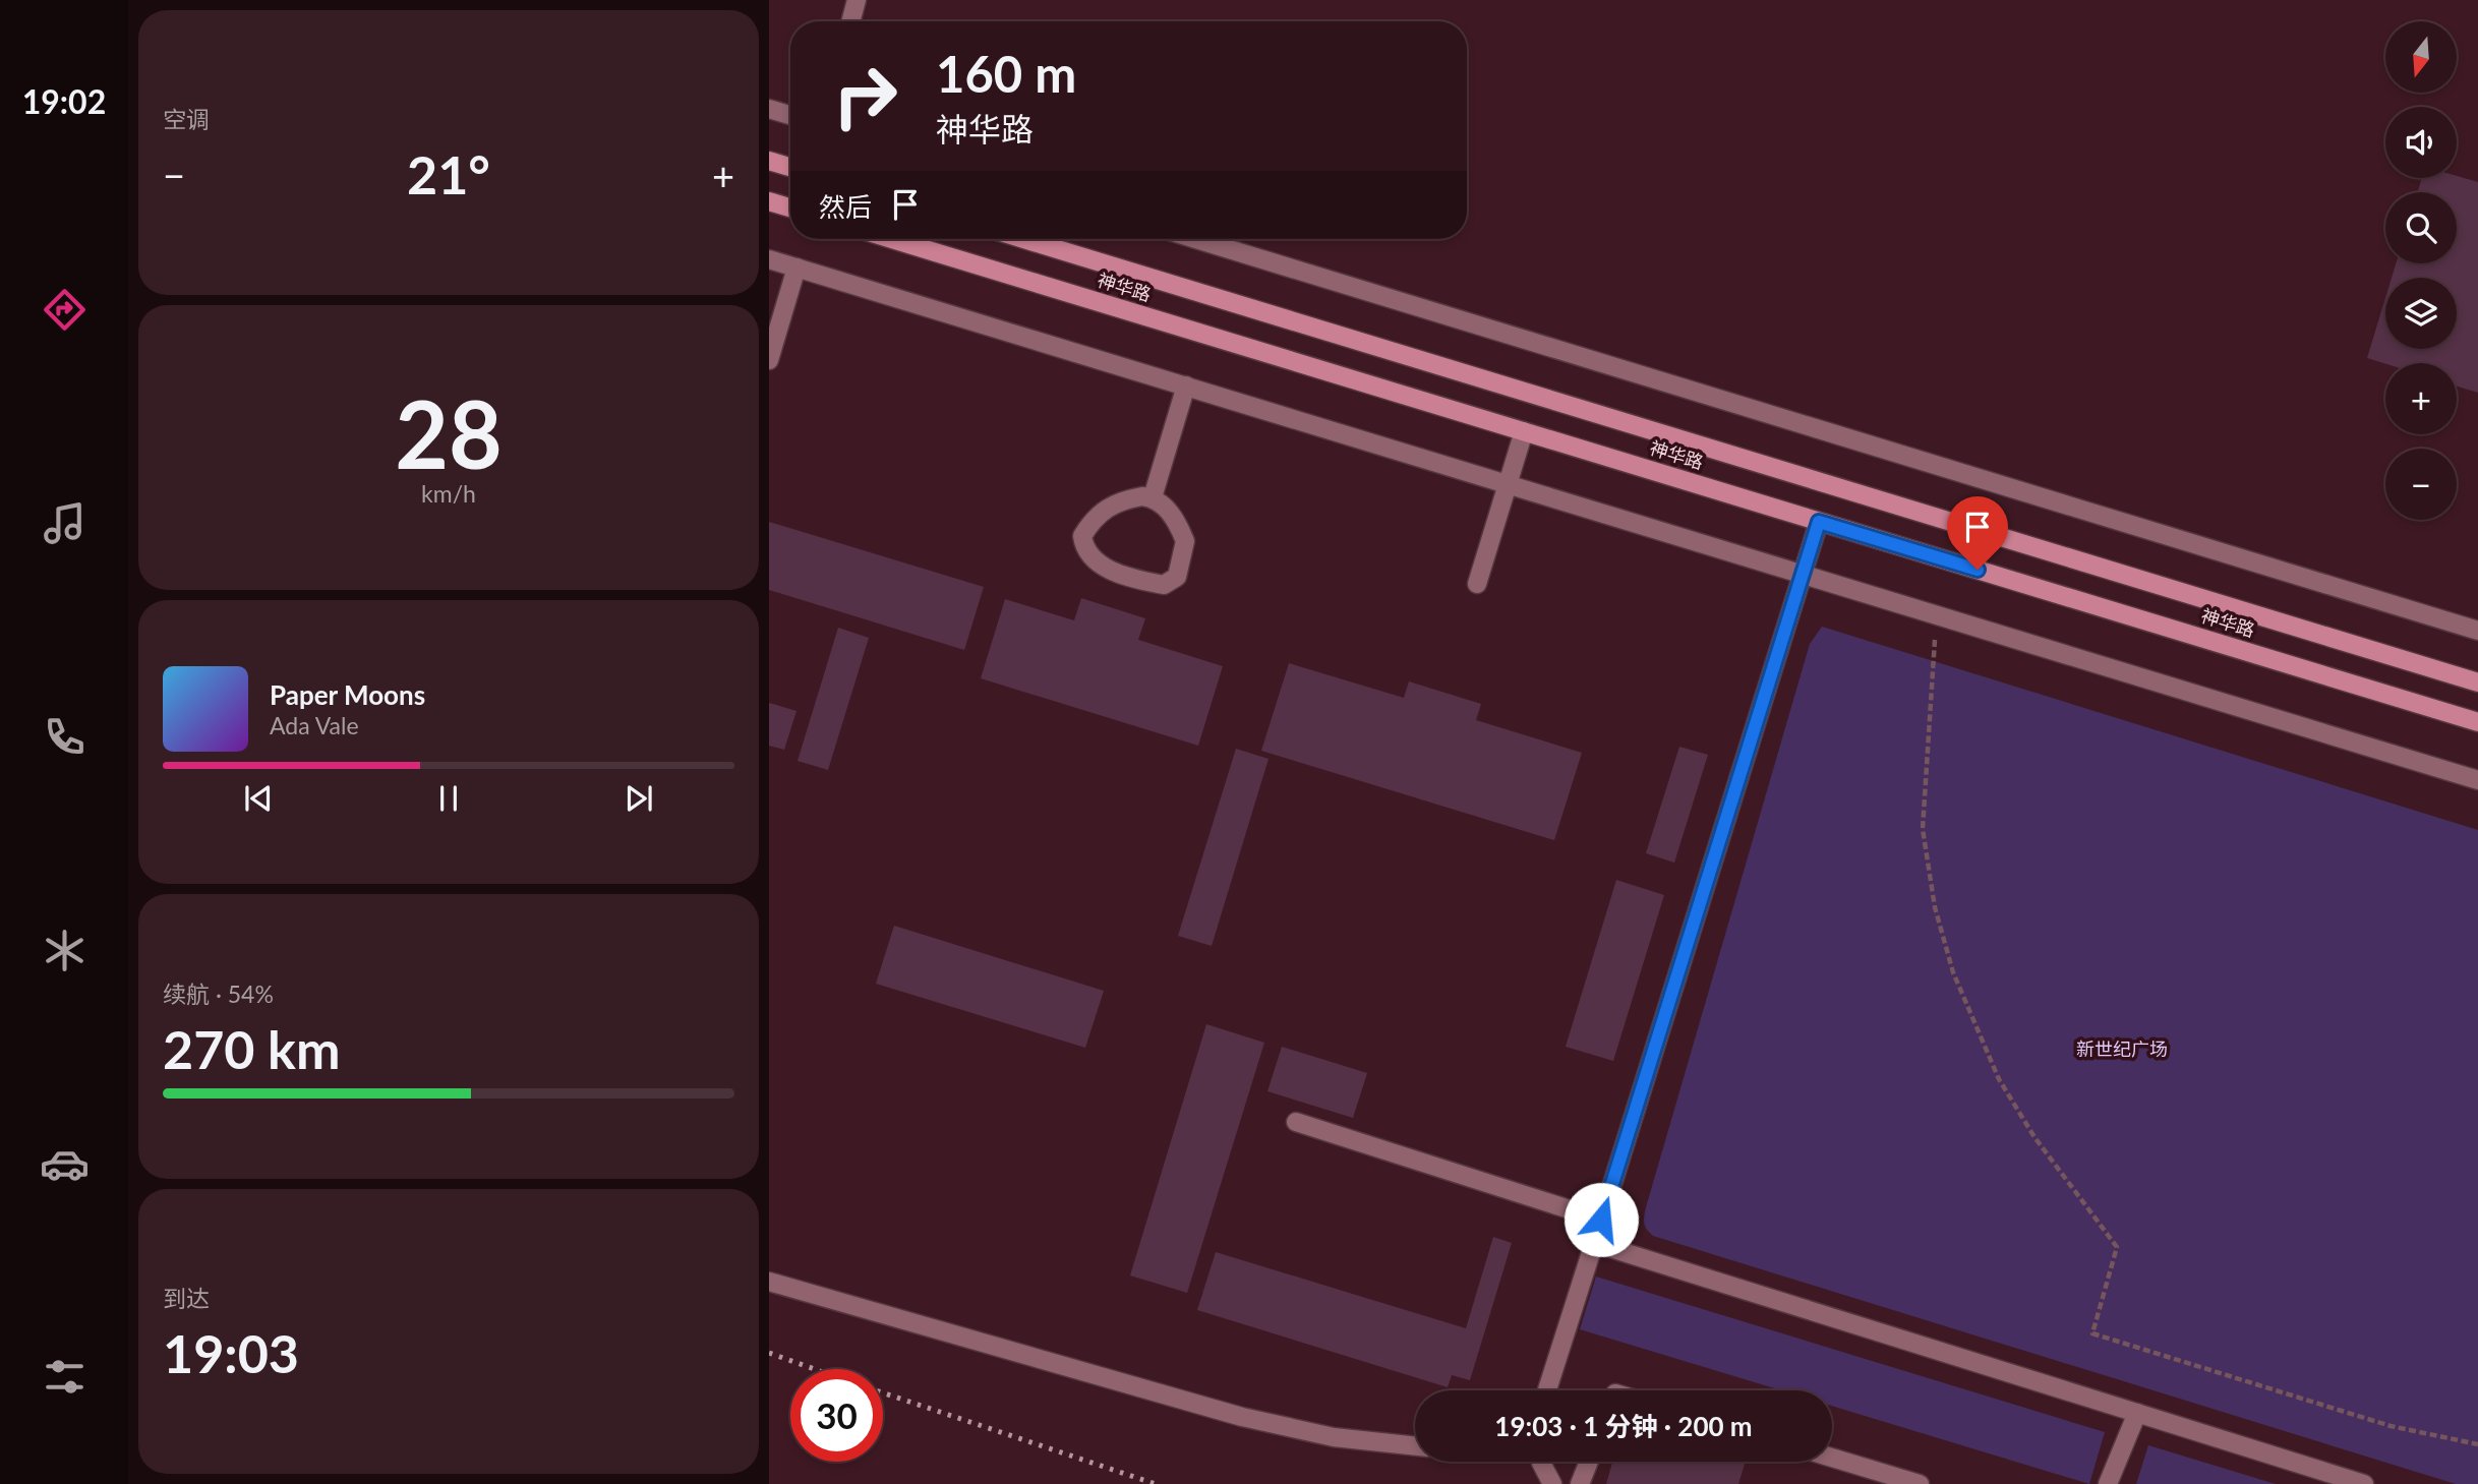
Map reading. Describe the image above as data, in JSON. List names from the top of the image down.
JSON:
{
  "streets": {
    "main road": ["神华路"]
  },
  "parks": ["新世纪广场"],
  "north": "bottom",
  "page": {
    "tabs": "19:02",
    "tile": [
      "空调",
      ["28", "km/h"],
      ["续航 · 54%", "270 km"],
      ["到达", "19:03"]
    ],
    "map_buttons": ["+", "−"],
    "turn": ["160 m", "神华路"],
    "heat": ["−", "21°", "+"],
    "then": "然后",
    "song": ["Paper Moons", "Ada Vale"],
    "limit": "30",
    "trip": "19:03 · 1 分钟 · 200 m"
  }
}
